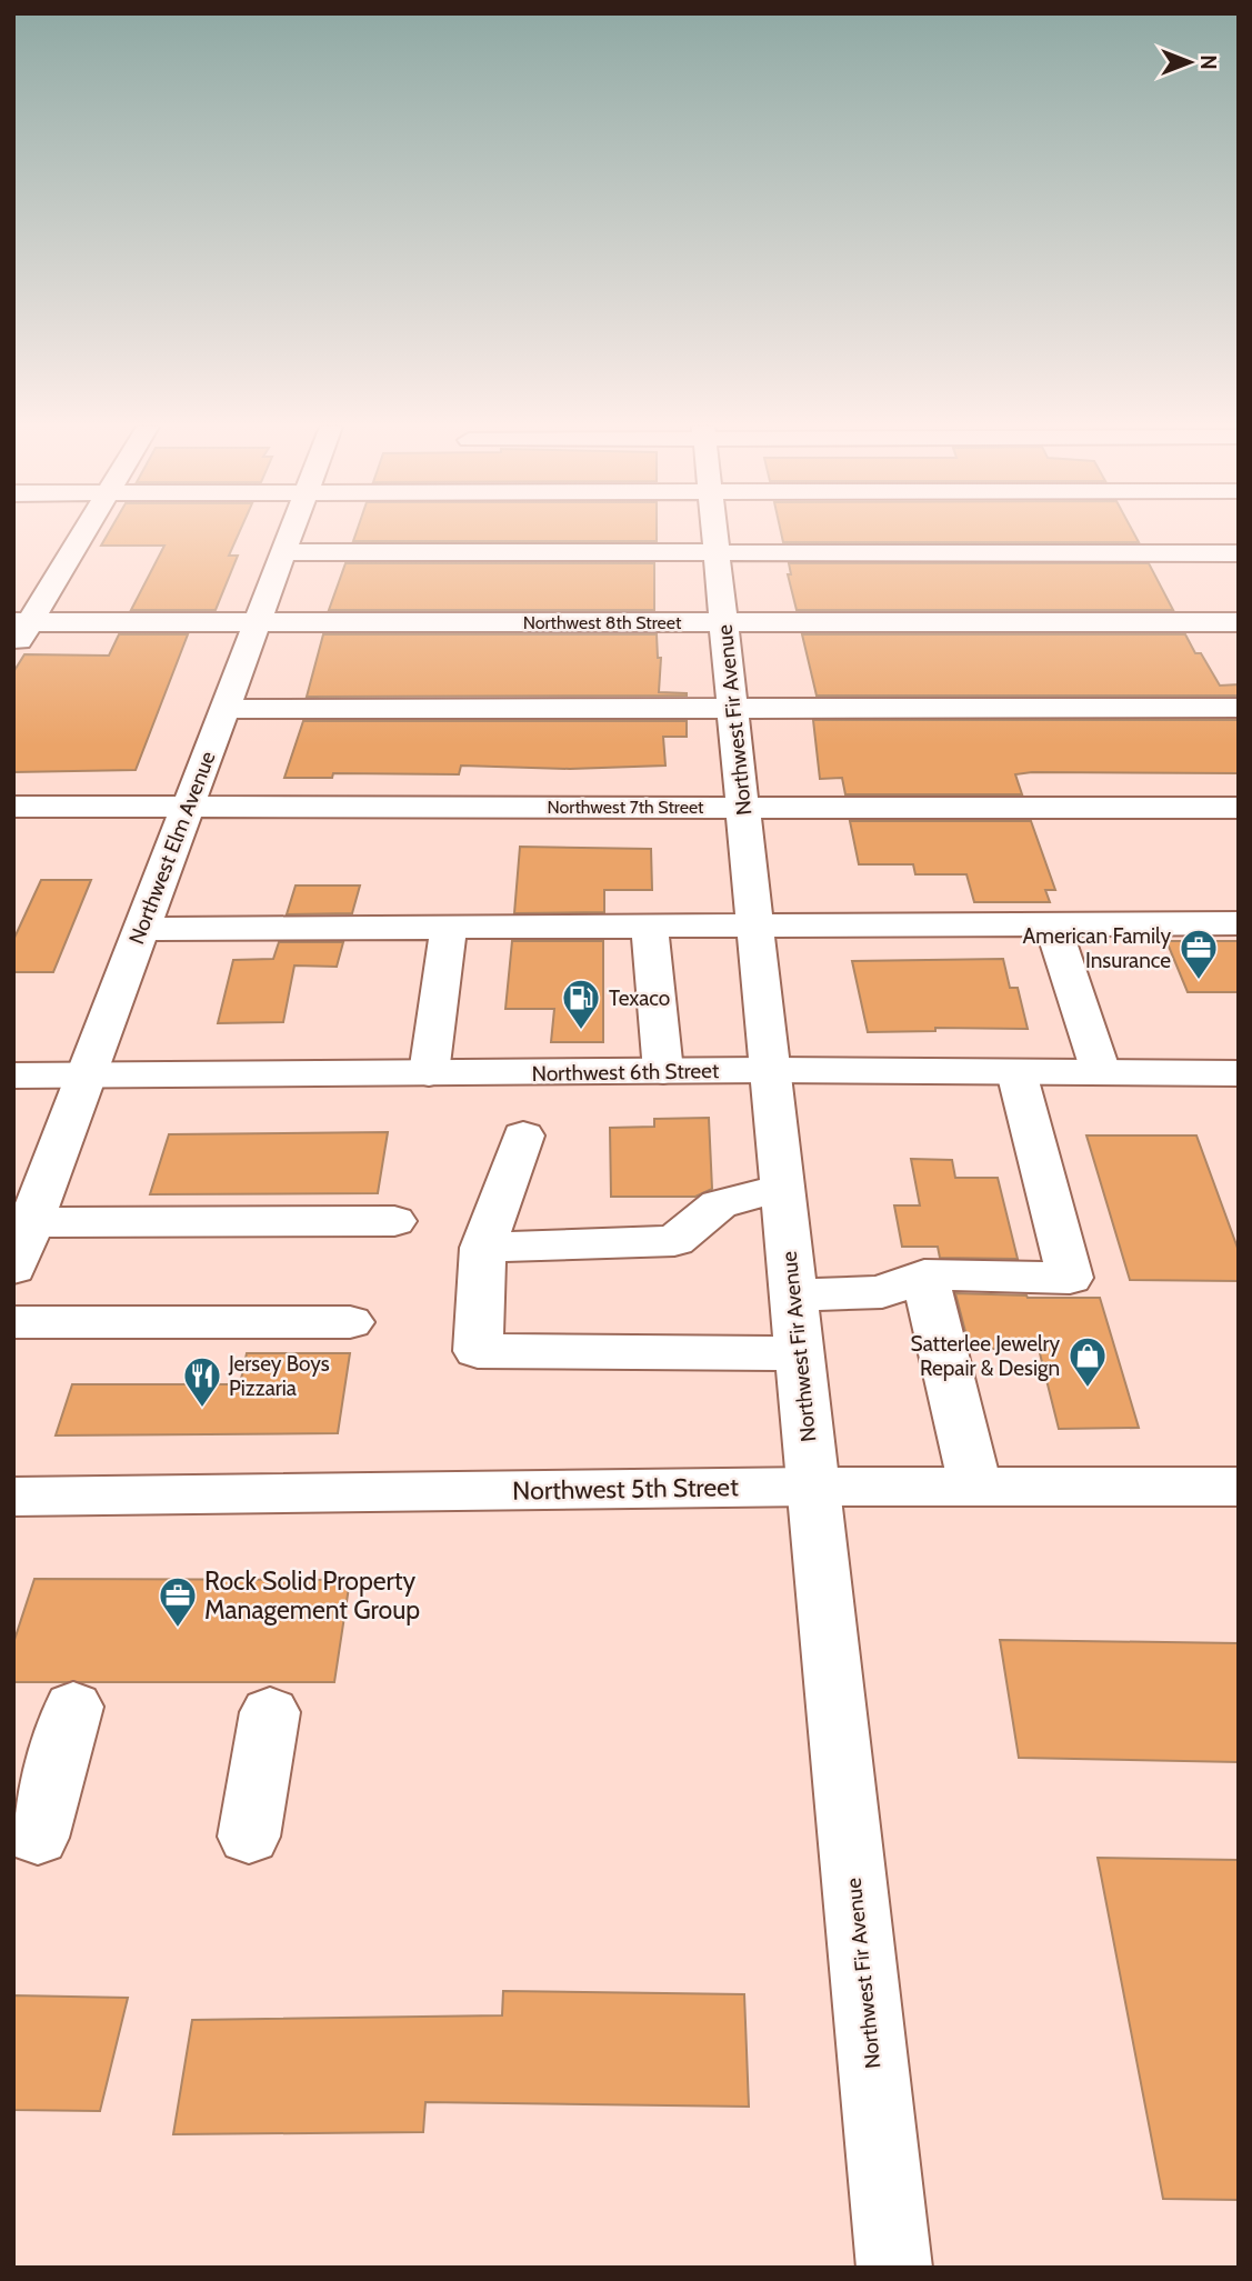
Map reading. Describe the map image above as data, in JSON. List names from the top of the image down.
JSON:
{
  "streets": {
    "street": [
      "Northwest 8th Street",
      "Northwest Fir Avenue",
      "Northwest 7th Street",
      "Northwest Elm Avenue",
      "Northwest 6th Street",
      "Northwest 5th Street"
    ]
  },
  "crossings": [
    ["Northwest 8th Street", "Northwest Fir Avenue"],
    ["Northwest 8th Street", "Northwest Elm Avenue"],
    ["Northwest Fir Avenue", "Northwest 7th Street"],
    ["Northwest Fir Avenue", "Northwest 6th Street"],
    ["Northwest Fir Avenue", "Northwest 5th Street"],
    ["Northwest 7th Street", "Northwest Elm Avenue"],
    ["Northwest Elm Avenue", "Northwest 6th Street"]
  ],
  "places": {
    "office": ["American Family Insurance", "Rock Solid Property Management Group"],
    "fuel station": ["Texaco"],
    "shop": ["Satterlee Jewelry Repair & Design"],
    "restaurant": ["Jersey Boys Pizzaria"]
  },
  "north": "right"
}
